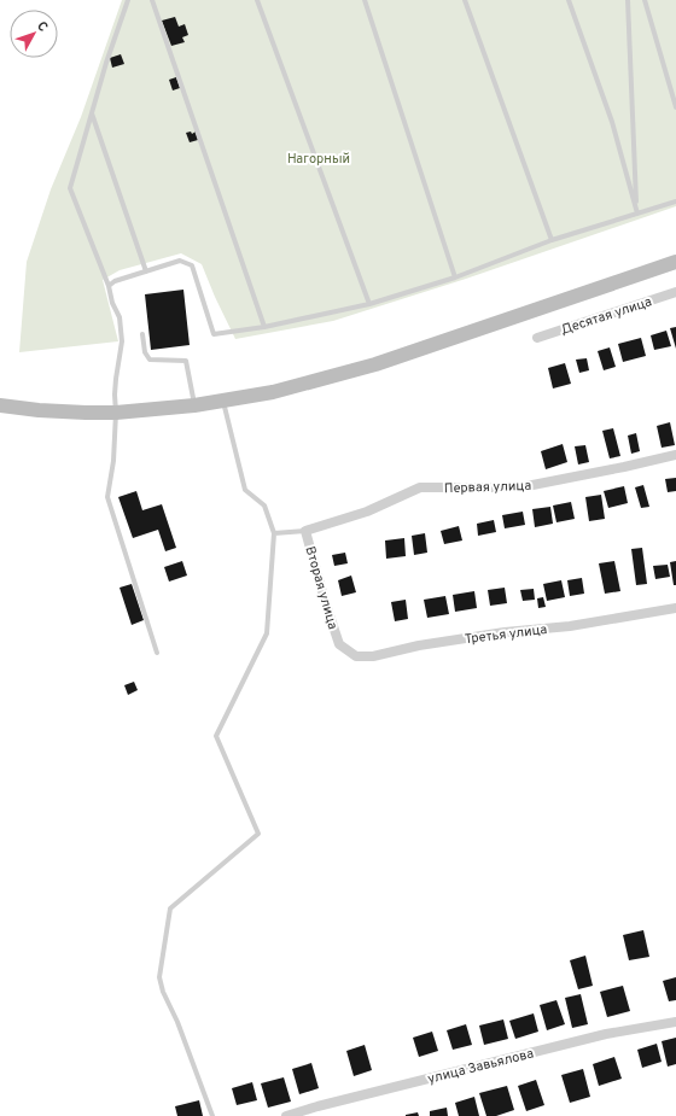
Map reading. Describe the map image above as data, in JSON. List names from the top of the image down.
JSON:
{
  "streets": {
    "street": [
      "Десятая улица",
      "Первая улица",
      "Вторая улица",
      "Третья улица",
      "улица Завьялова"
    ]
  },
  "crossings": [
    ["Первая улица", "Вторая улица"],
    ["Вторая улица", "Третья улица"]
  ],
  "parks": ["Нагорный"],
  "north": "top right"
}
